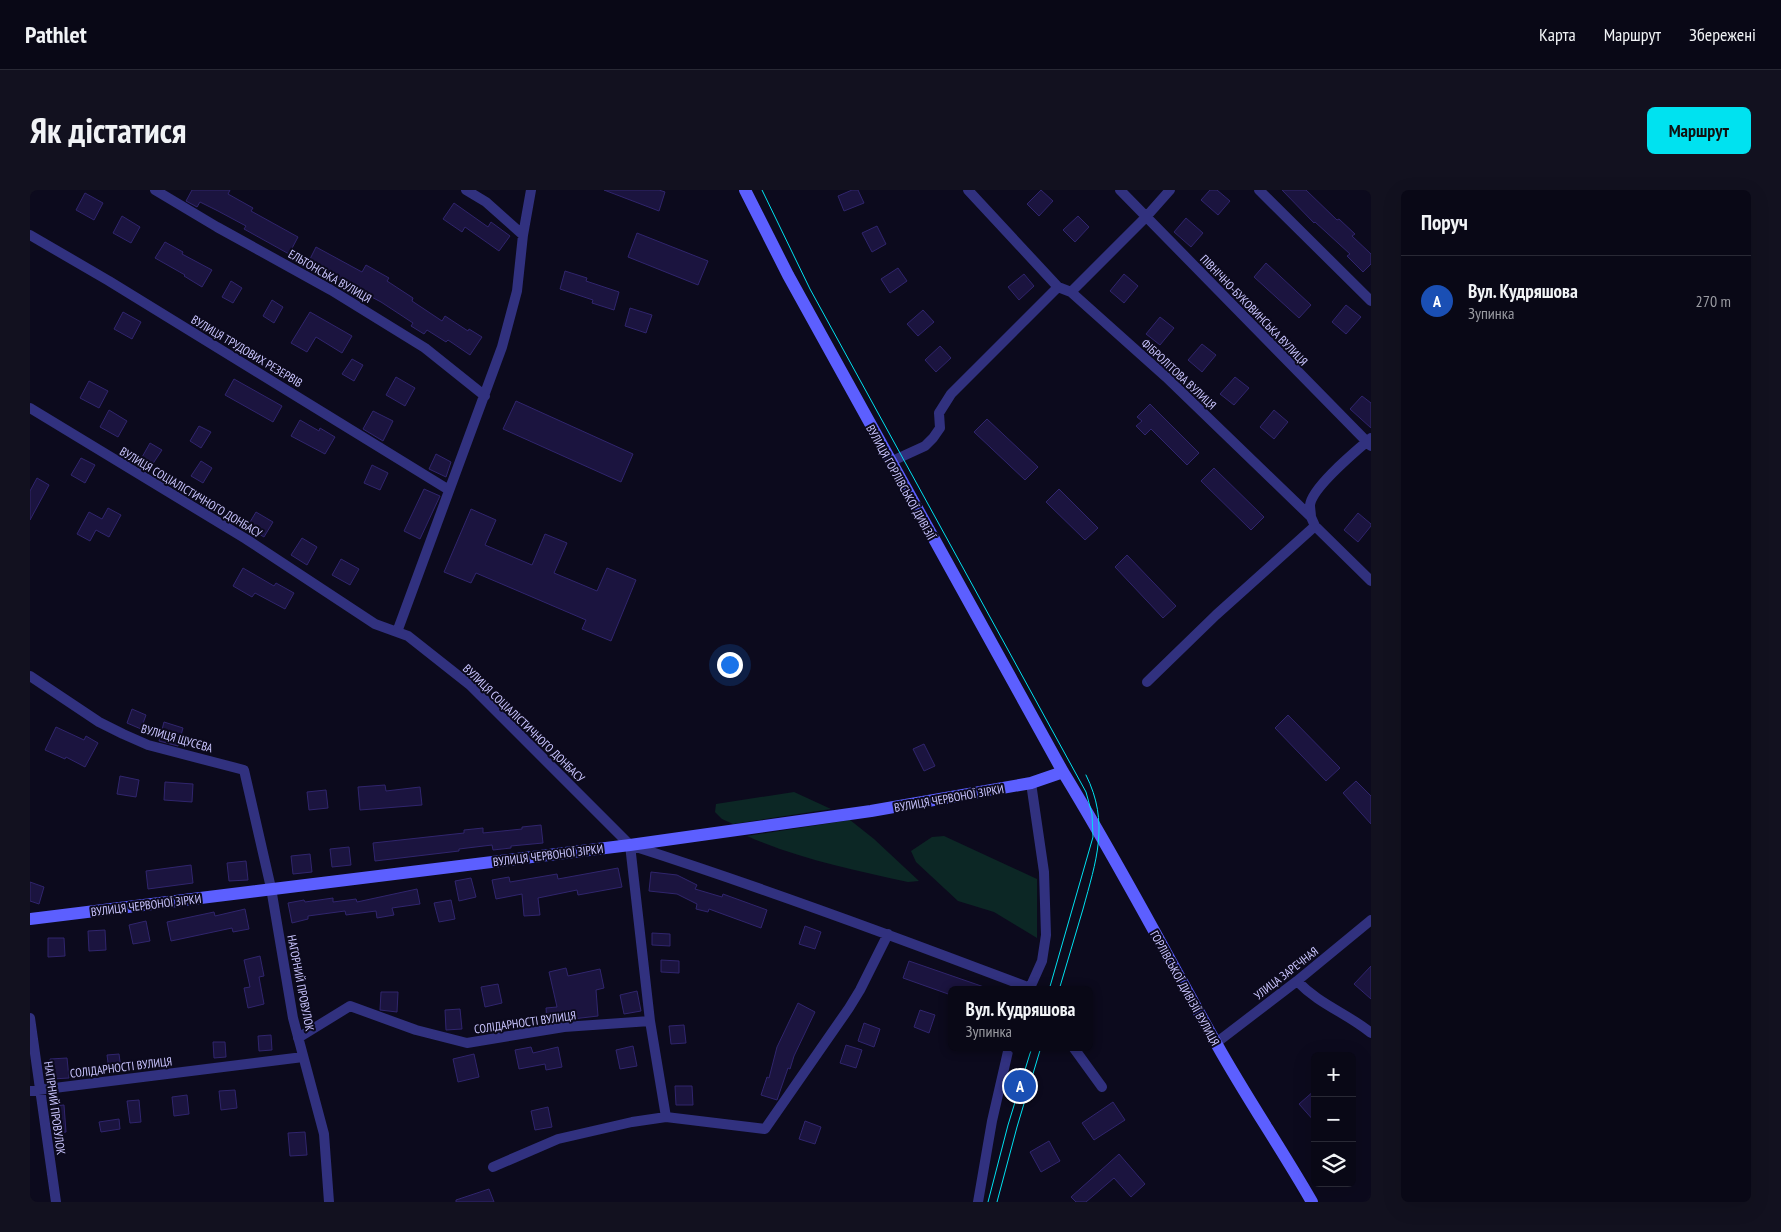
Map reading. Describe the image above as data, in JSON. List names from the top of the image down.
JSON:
{
  "streets": {
    "main road": ["ВУЛИЦЯ ГОРЛІВСЬКОЇ ДИВІЗІЇ", "ВУЛИЦЯ ЧЕРВОНОЇ ЗІРКИ", "ГОРЛІВСЬКОЇ ДИВІЗІЇ ВУЛИЦЯ"],
    "street": [
      "ЕЛЬТОНСЬКА ВУЛИЦЯ",
      "ПІВНІЧНО-БУКОВИНСЬКА ВУЛИЦЯ",
      "ВУЛИЦЯ ТРУДОВИХ РЕЗЕРВІВ",
      "ФІБРОЛІТОВА ВУЛИЦЯ",
      "ВУЛИЦЯ СОЦІАЛІСТИЧНОГО ДОНБАСУ",
      "ВУЛИЦЯ ЩУСЄВА",
      "УЛИЦА ЗАРЕЧНАЯ",
      "НАГОРНИЙ ПРОВУЛОК",
      "СОЛІДАРНОСТІ ВУЛИЦЯ",
      "НАГІРНИЙ ПРОВУЛОК"
    ]
  },
  "crossings": [
    ["ВУЛИЦЯ ГОРЛІВСЬКОЇ ДИВІЗІЇ", "ВУЛИЦЯ ЧЕРВОНОЇ ЗІРКИ"],
    ["ВУЛИЦЯ ГОРЛІВСЬКОЇ ДИВІЗІЇ", "ГОРЛІВСЬКОЇ ДИВІЗІЇ ВУЛИЦЯ"],
    ["ВУЛИЦЯ СОЦІАЛІСТИЧНОГО ДОНБАСУ", "ВУЛИЦЯ ЧЕРВОНОЇ ЗІРКИ"],
    ["ВУЛИЦЯ ЩУСЄВА", "НАГОРНИЙ ПРОВУЛОК"],
    ["ВУЛИЦЯ ЧЕРВОНОЇ ЗІРКИ", "НАГОРНИЙ ПРОВУЛОК"],
    ["ВУЛИЦЯ ЧЕРВОНОЇ ЗІРКИ", "ГОРЛІВСЬКОЇ ДИВІЗІЇ ВУЛИЦЯ"],
    ["УЛИЦА ЗАРЕЧНАЯ", "ГОРЛІВСЬКОЇ ДИВІЗІЇ ВУЛИЦЯ"],
    ["НАГОРНИЙ ПРОВУЛОК", "СОЛІДАРНОСТІ ВУЛИЦЯ"],
    ["СОЛІДАРНОСТІ ВУЛИЦЯ", "НАГІРНИЙ ПРОВУЛОК"]
  ],
  "page": {
    "header": "Pathlet",
    "nav": ["Карта", "Маршрут", "Збережені"],
    "title": "Як дістатися",
    "buttons": "Маршрут",
    "heading": "Поруч",
    "list": [
      {
        "mark": "A",
        "name": "Вул. Кудряшова",
        "note": "Зупинка",
        "value": "270 m"
      }
    ],
    "popup": ["Вул. Кудряшова", "Зупинка"],
    "map_buttons": ["+", "−"],
    "pins": "A"
  }
}
